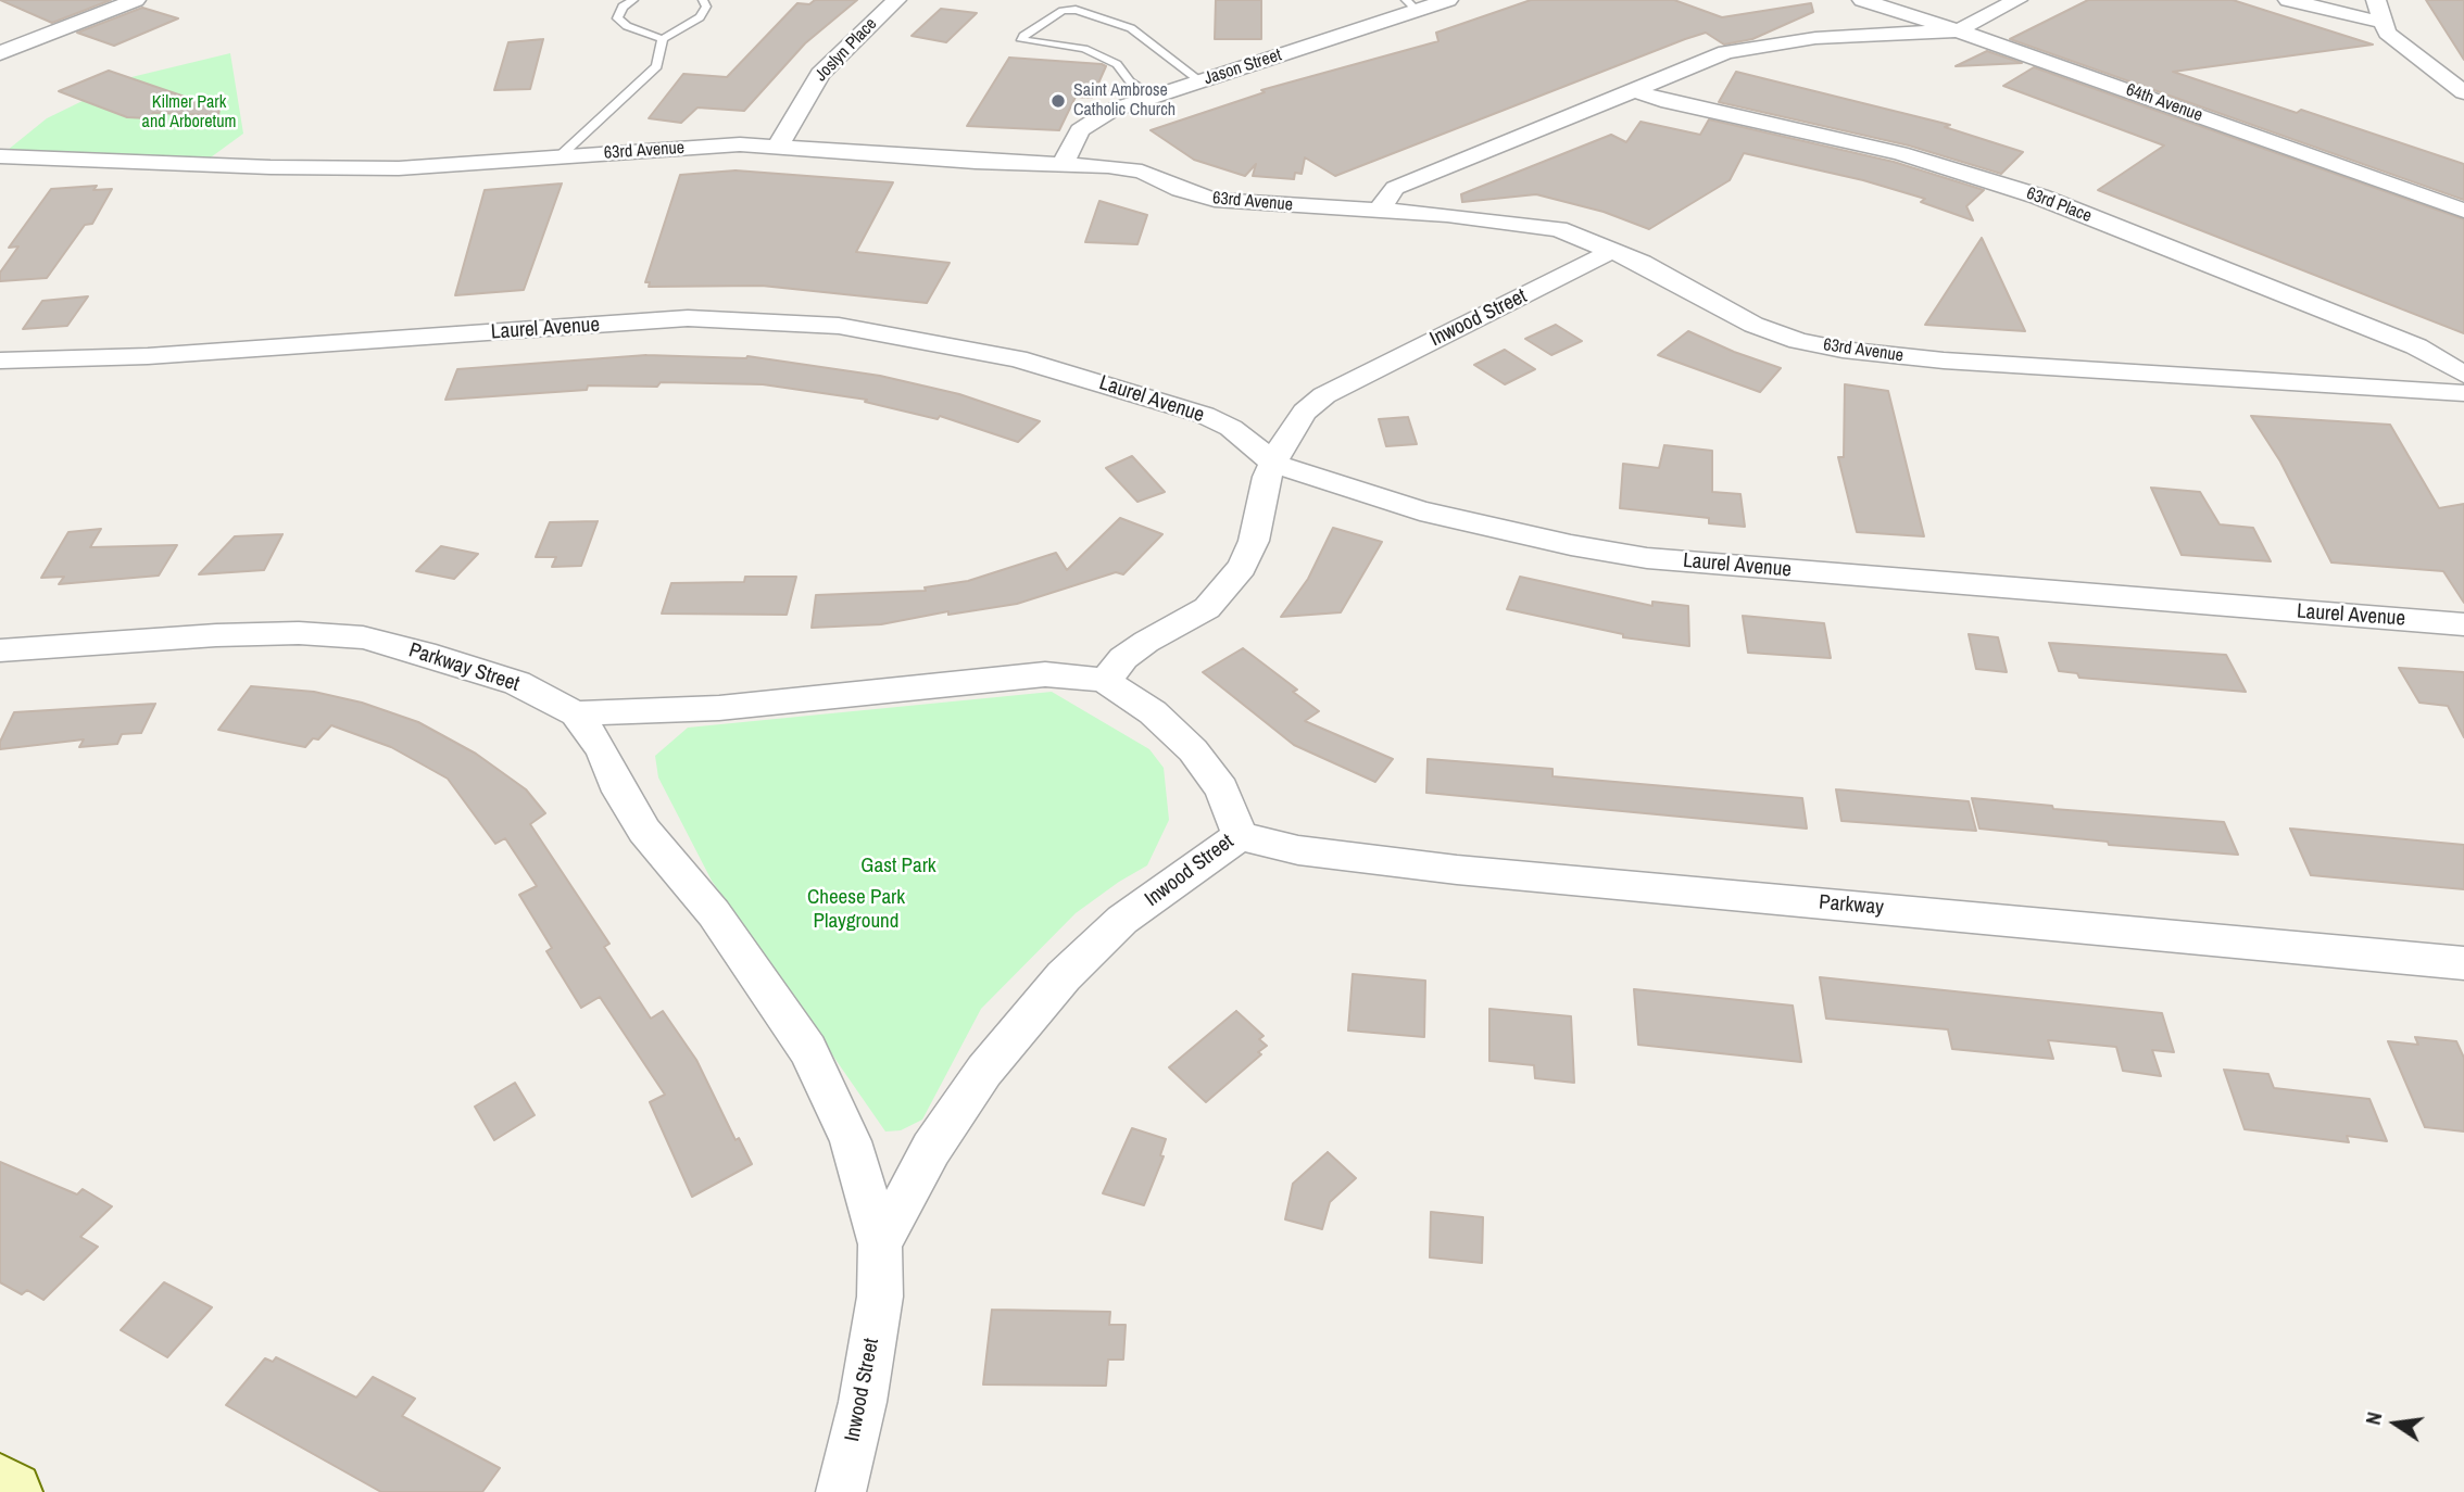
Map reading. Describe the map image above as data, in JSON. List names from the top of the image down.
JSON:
{
  "streets": {
    "street": [
      "Joslyn Place",
      "Jason Street",
      "64th Avenue",
      "63rd Avenue",
      "63rd Place",
      "Inwood Street",
      "Laurel Avenue",
      "Parkway Street",
      "Parkway"
    ]
  },
  "crossings": [
    ["Joslyn Place", "63rd Avenue"],
    ["Jason Street", "63rd Avenue"],
    ["63rd Avenue", "Inwood Street"],
    ["Inwood Street", "Laurel Avenue"],
    ["Inwood Street", "Parkway Street"],
    ["Inwood Street", "Parkway"]
  ],
  "parks": ["Kilmer Park and Arboretum", "Gast Park", "Cheese Park Playground"],
  "places": ["Saint Ambrose Catholic Church"],
  "north": "left"
}
